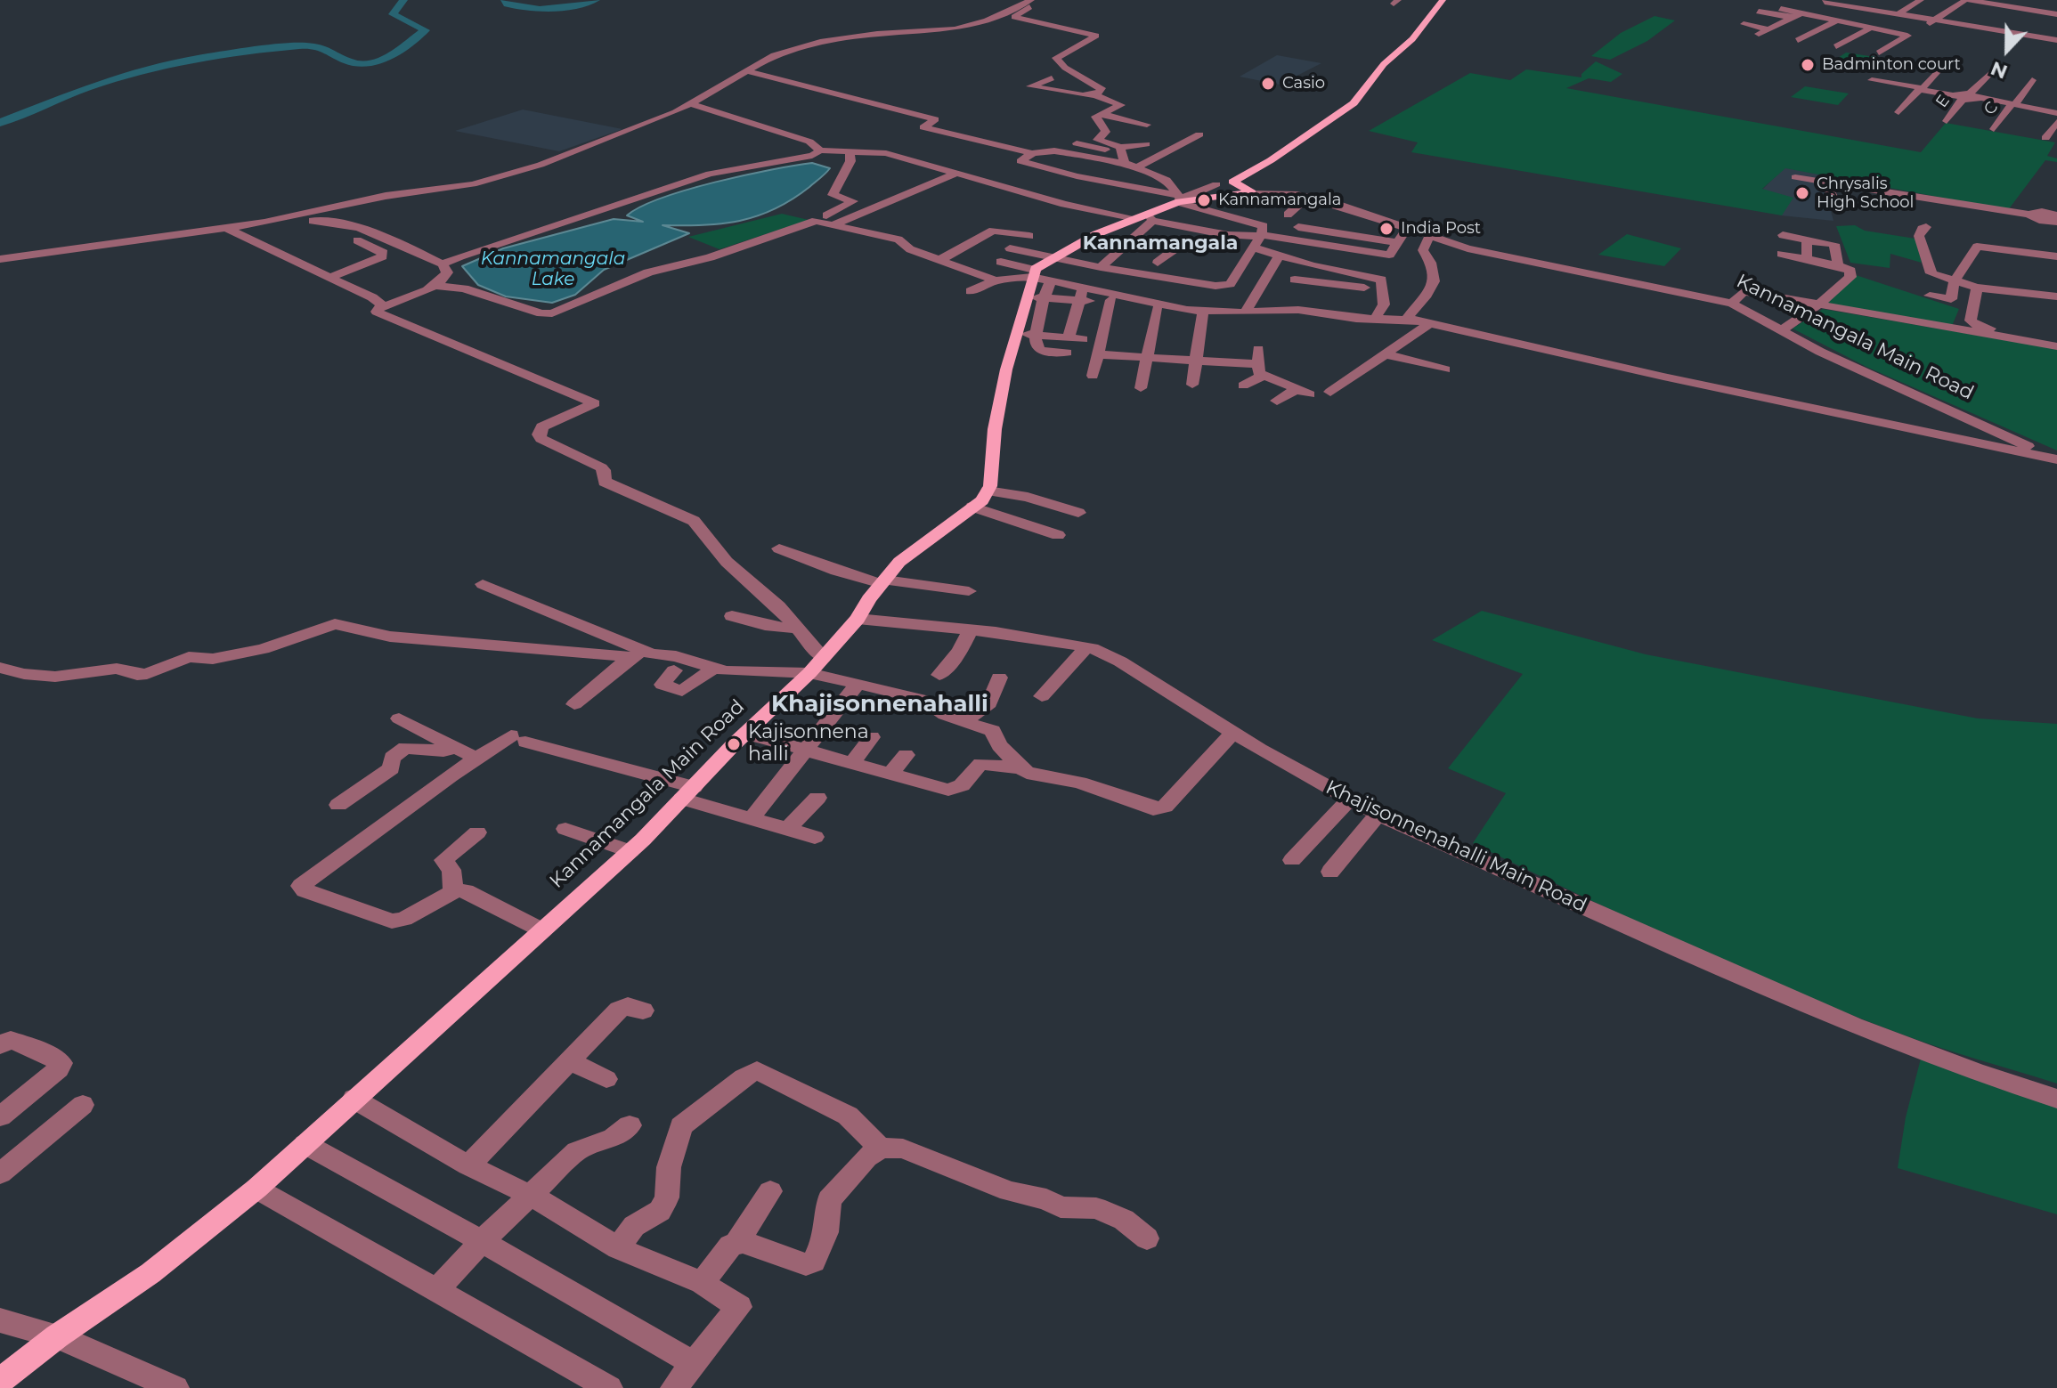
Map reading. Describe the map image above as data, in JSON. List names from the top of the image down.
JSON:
{
  "streets": {
    "main road": ["Kannamangala Main Road"],
    "street": ["E", "C", "Khajisonnenahalli Main Road"]
  },
  "crossings": [
    ["Kannamangala Main Road", "Khajisonnenahalli Main Road"]
  ],
  "districts": ["Kannamangala", "Khajisonnenahalli"],
  "water": ["Kannamangala Lake"],
  "places": [
    "Badminton court",
    "Casio",
    "Chrysalis High School",
    "Kannamangala",
    "India Post",
    "Kajisonnena halli"
  ],
  "north": "bottom"
}
